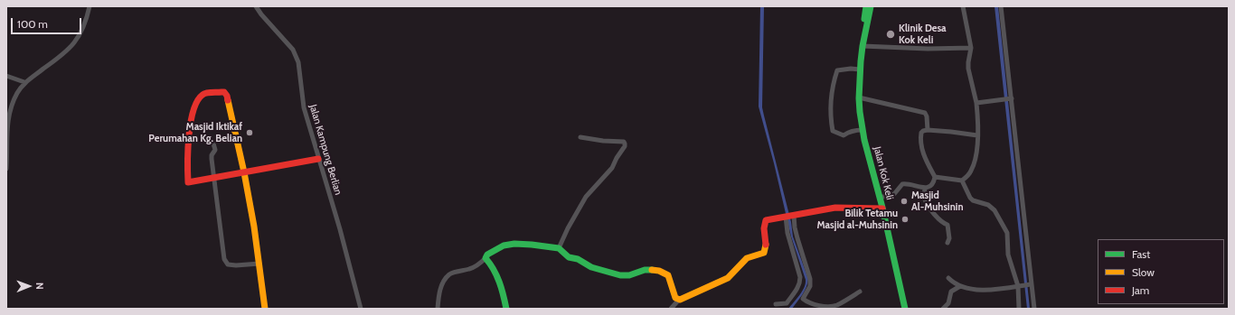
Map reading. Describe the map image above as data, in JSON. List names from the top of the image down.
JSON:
{
  "streets": {
    "street": ["Jalan Kampung Berlian", "Jalan Kok Keli"]
  },
  "places": [
    "Klinik Desa Kok Keli",
    "Masjid Iktikaf Perumahan Kg. Belian",
    "Masjid Al-Muhsinin",
    "Bilik Tetamu Masjid al-Muhsinin"
  ],
  "legend": ["Fast", "Slow", "Jam"],
  "scale_bar": "100 m",
  "north": "right"
}
